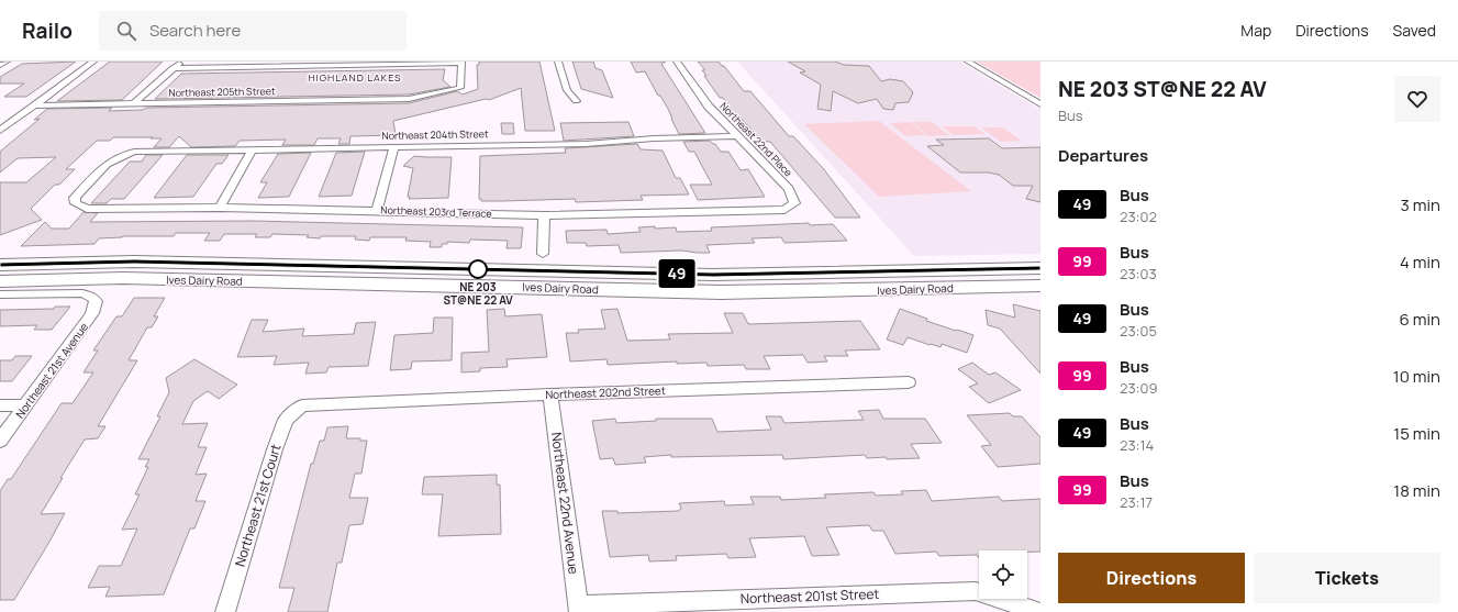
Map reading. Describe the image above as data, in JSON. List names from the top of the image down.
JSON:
{
  "streets": {
    "main road": ["Ives Dairy Road"],
    "street": [
      "Northeast 205th Street",
      "Northeast 204th Street",
      "Northeast 22nd Place",
      "Northeast 203rd Terrace",
      "Northeast 21st Avenue",
      "Northeast 202nd Street",
      "Northeast 22nd Avenue",
      "Northeast 21st Court",
      "Northeast 201st Street"
    ]
  },
  "crossings": [
    ["Northeast 204th Street", "Northeast 22nd Place"],
    ["Northeast 204th Street", "Northeast 203rd Terrace"],
    ["Northeast 22nd Place", "Northeast 203rd Terrace"],
    ["Northeast 202nd Street", "Northeast 22nd Avenue"],
    ["Northeast 202nd Street", "Northeast 21st Court"],
    ["Northeast 22nd Avenue", "Northeast 201st Street"]
  ],
  "districts": ["HIGHLAND LAKES"],
  "places": ["NE 203 ST@NE 22 AV"],
  "lines": ["bus line 49"],
  "page": {
    "header": "Railo",
    "search": "Search here",
    "nav": ["Map", "Directions", "Saved"],
    "on_map": "49",
    "heading": [
      ["NE 203 ST@NE 22 AV", "Bus"],
      "Departures"
    ],
    "list": [
      {
        "mark": "49",
        "name": "Bus",
        "note": "23:02",
        "value": "3 min"
      },
      {
        "mark": "99",
        "name": "Bus",
        "note": "23:03",
        "value": "4 min"
      },
      {
        "mark": "49",
        "name": "Bus",
        "note": "23:05",
        "value": "6 min"
      },
      {
        "mark": "99",
        "name": "Bus",
        "note": "23:09",
        "value": "10 min"
      },
      {
        "mark": "49",
        "name": "Bus",
        "note": "23:14",
        "value": "15 min"
      },
      {
        "mark": "99",
        "name": "Bus",
        "note": "23:17",
        "value": "18 min"
      }
    ],
    "buttons": ["Directions", "Tickets"]
  }
}
